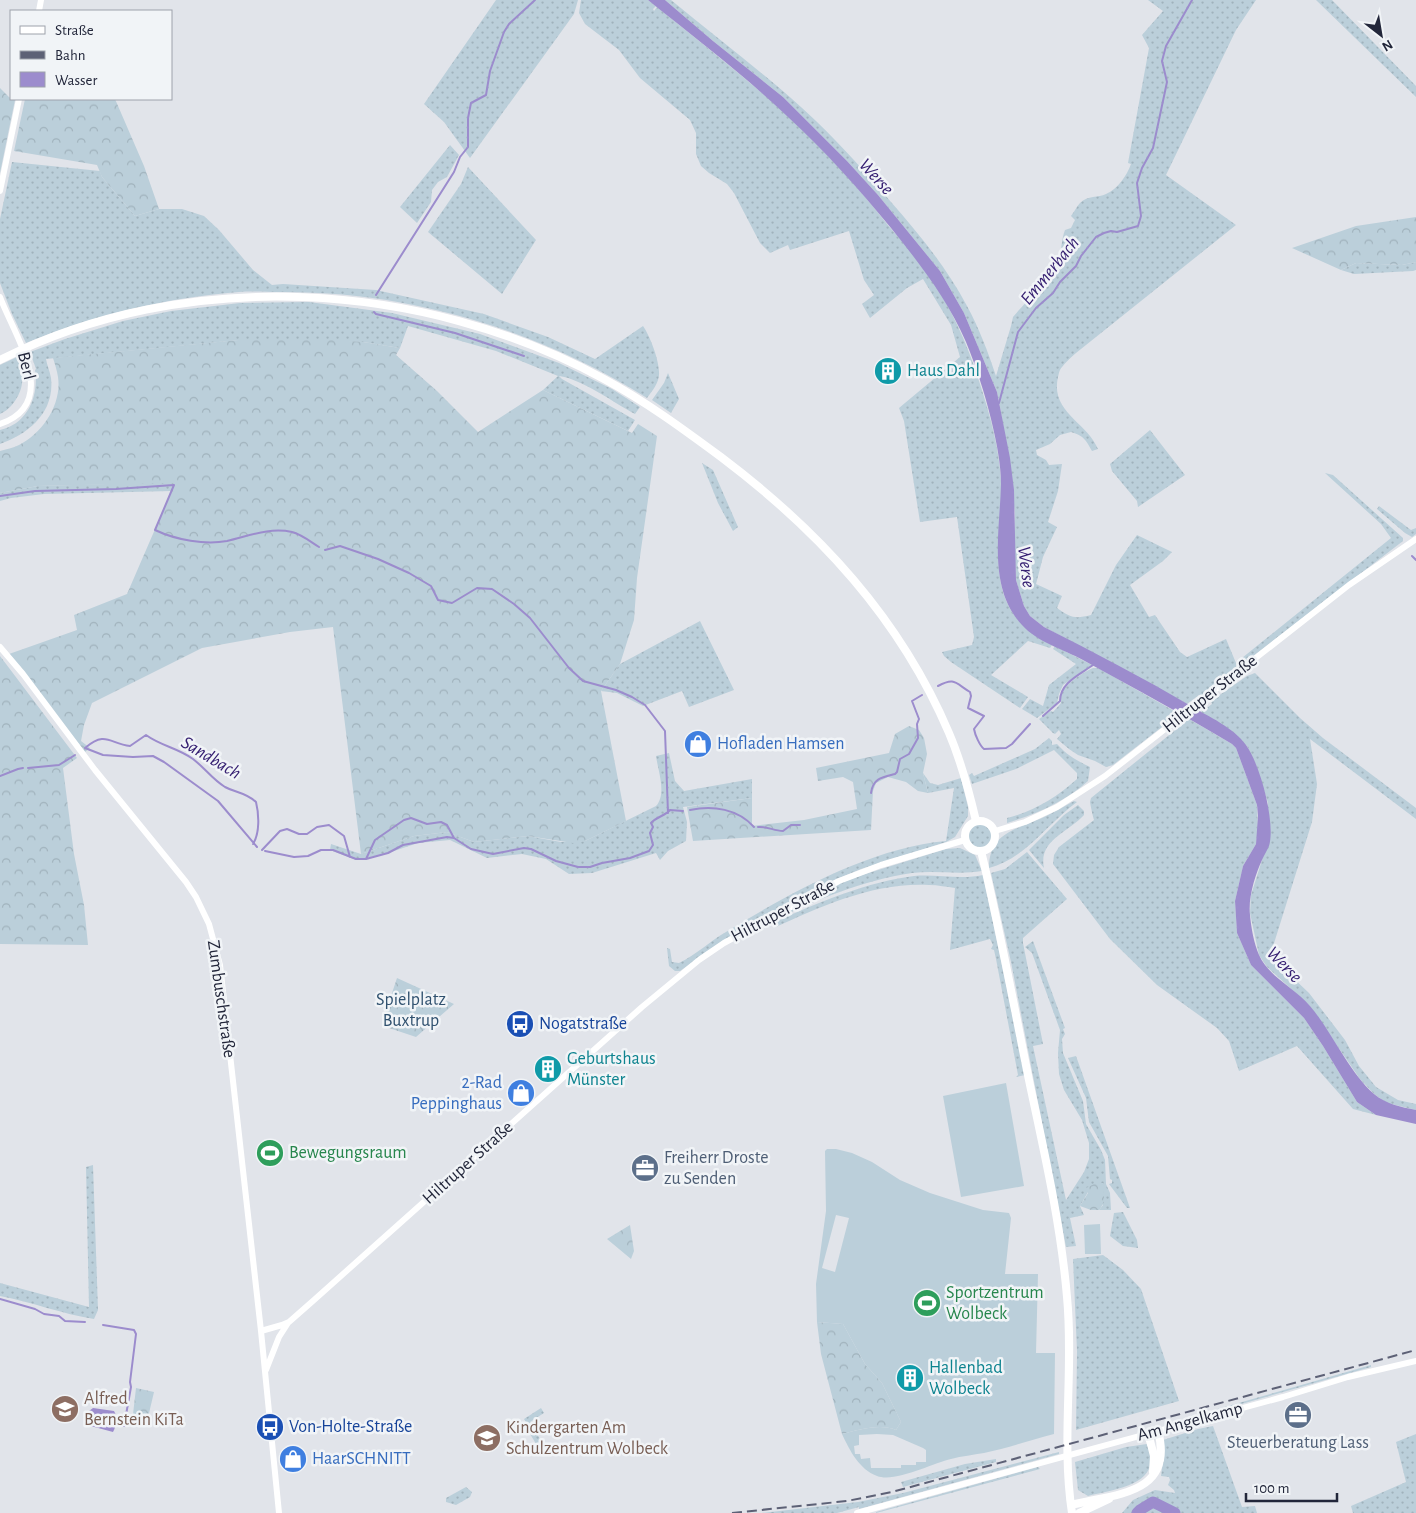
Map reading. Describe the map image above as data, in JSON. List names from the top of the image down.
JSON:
{
  "streets": {
    "street": [
      "Berl",
      "Hiltruper Straße",
      "Zumbuschstraße",
      "Am Angelkamp"
    ]
  },
  "crossings": [
    ["Hiltruper Straße", "Zumbuschstraße"]
  ],
  "water": ["Werse", "Emmerbach", "Sandbach"],
  "parks": ["Spielplatz Buxtrup"],
  "places": {
    "building": ["Haus Dahl", "Geburtshaus Münster", "Hallenbad Wolbeck"],
    "shop": ["Hofladen Hamsen", "2-Rad Peppinghaus", "HaarSCHNITT"],
    "bus stop": ["Nogatstraße", "Von-Holte-Straße"],
    "sports": ["Bewegungsraum", "Sportzentrum Wolbeck"],
    "office": ["Freiherr Droste zu Senden", "Steuerberatung Lass"],
    "school or university": ["Alfred Bernstein KiTa", "Kindergarten Am Schulzentrum Wolbeck"]
  },
  "legend": ["Straße", "Bahn", "Wasser"],
  "scale_bar": "100 m",
  "north": "bottom right"
}
